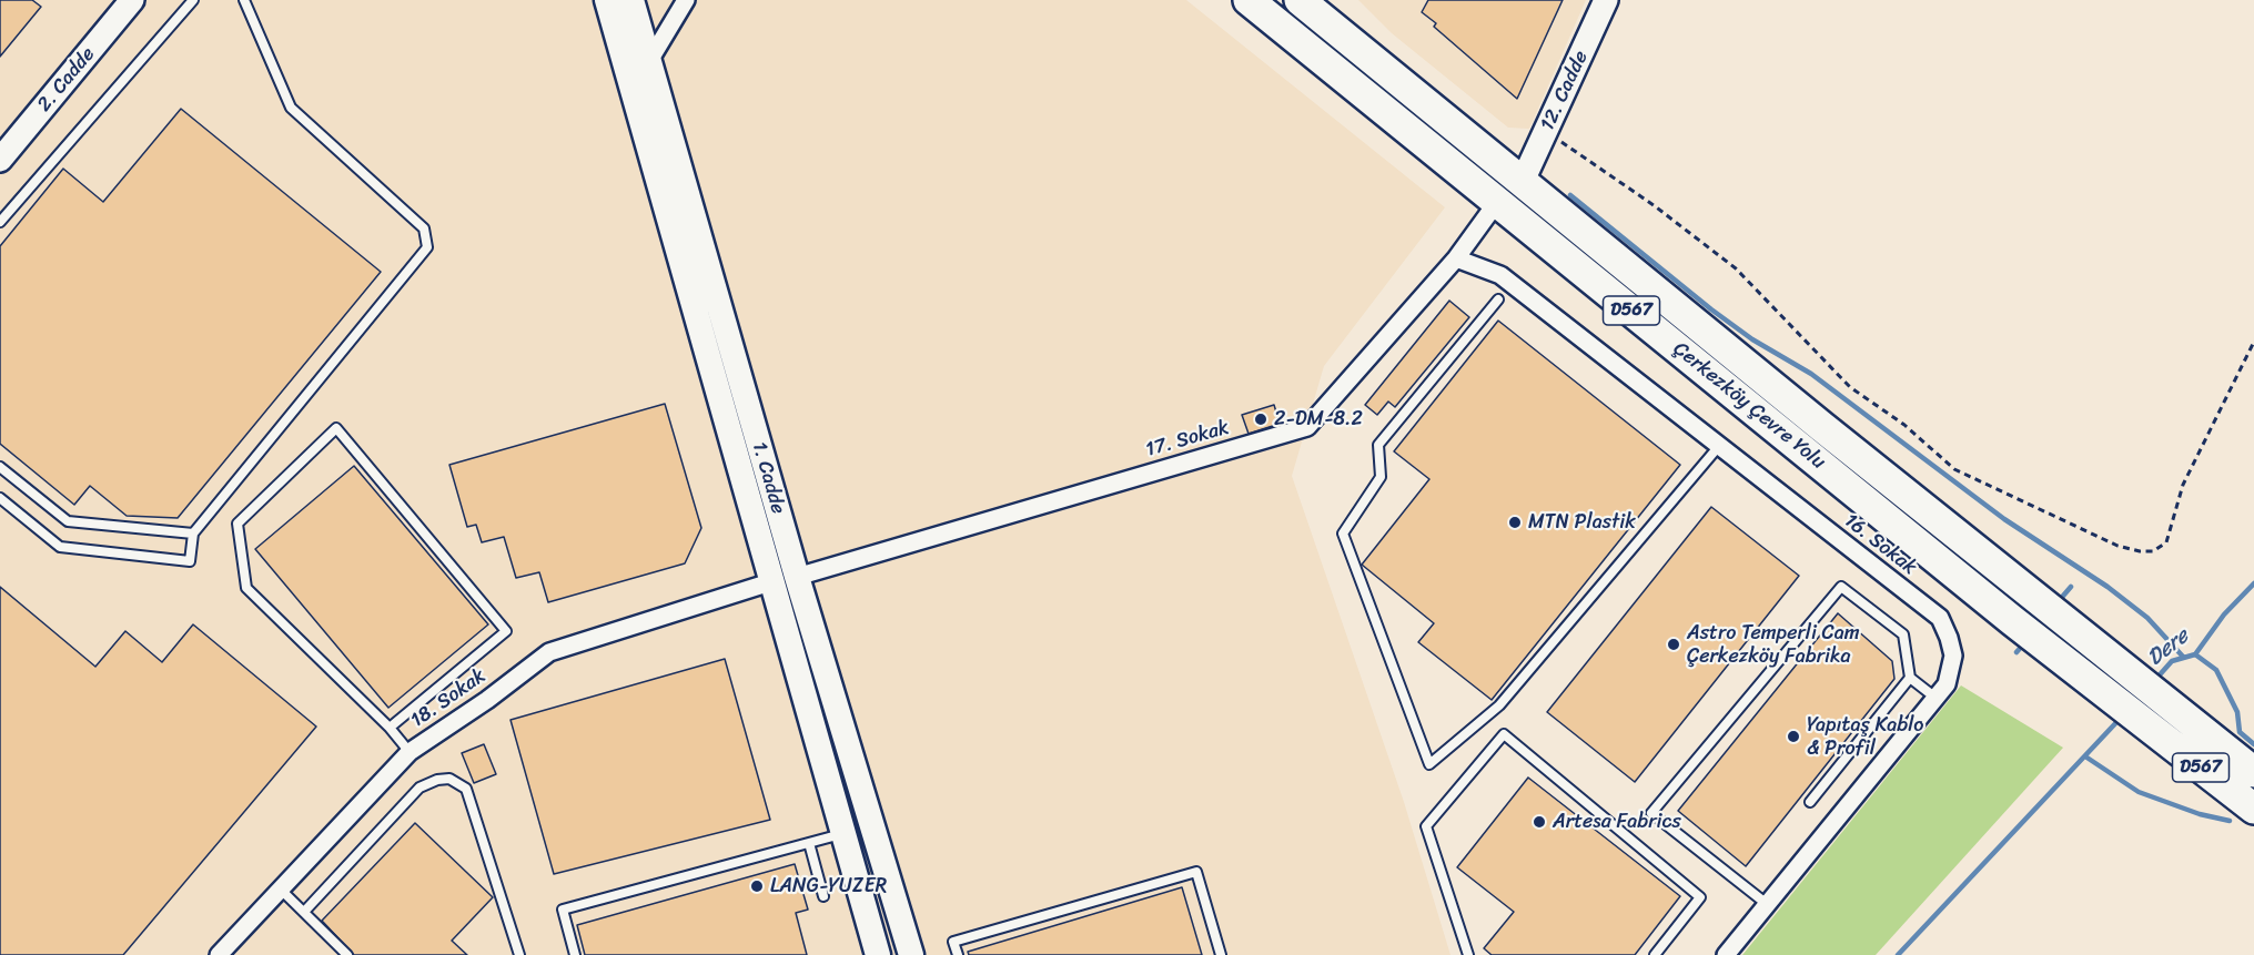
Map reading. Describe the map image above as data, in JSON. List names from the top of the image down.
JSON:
{
  "streets": {
    "highway": ["D567", "Çerkezköy Çevre Yolu"],
    "main road": ["1. Cadde"],
    "street": [
      "2. Cadde",
      "12. Cadde",
      "17. Sokak",
      "16. Sokak",
      "18. Sokak"
    ]
  },
  "crossings": [
    ["12. Cadde", "D567"],
    ["12. Cadde", "Çerkezköy Çevre Yolu"],
    ["D567", "Çerkezköy Çevre Yolu"],
    ["Çerkezköy Çevre Yolu", "17. Sokak"],
    ["17. Sokak", "1. Cadde"],
    ["17. Sokak", "16. Sokak"],
    ["1. Cadde", "18. Sokak"]
  ],
  "water": ["Dere"],
  "places": [
    "2-DM-8.2",
    "MTN Plastik",
    "Astro Temperli Cam Çerkezköy Fabrika",
    "Yapıtaş Kablo & Profil",
    "Artesa Fabrics",
    "LANG-YUZER"
  ]
}
